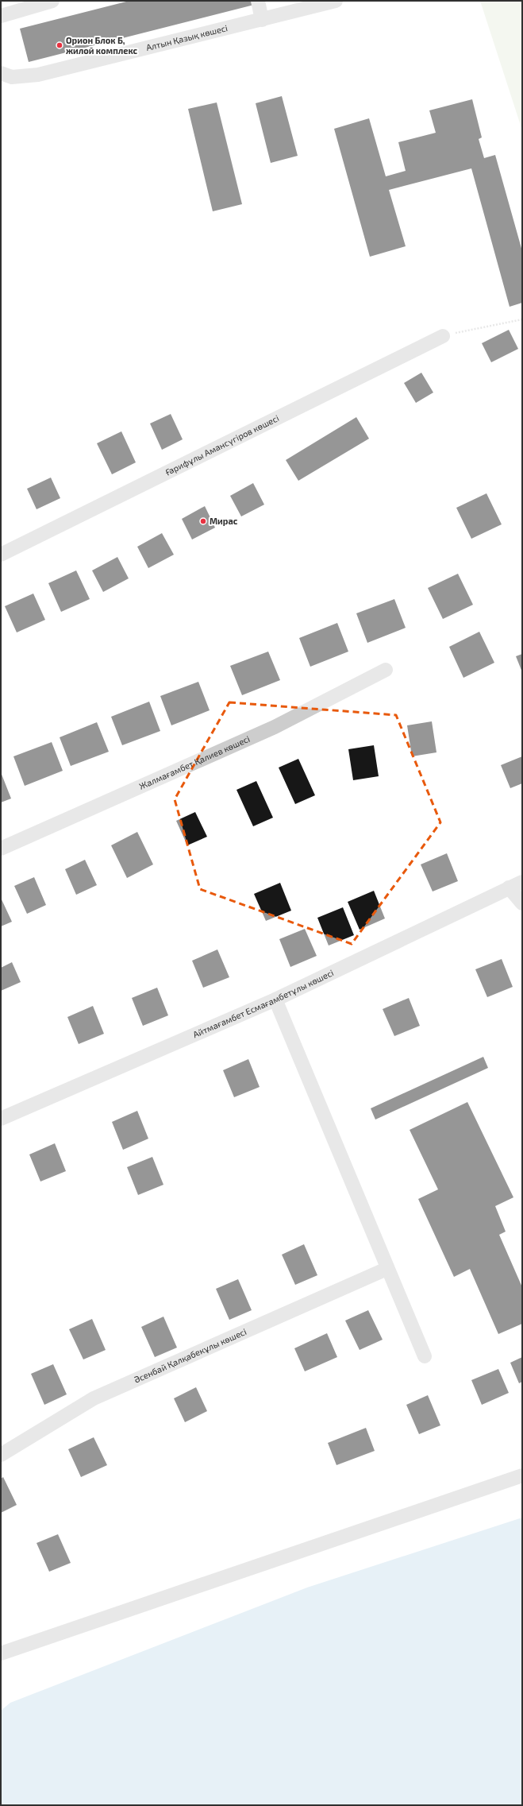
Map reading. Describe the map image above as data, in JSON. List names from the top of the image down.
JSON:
{
  "streets": {
    "street": [
      "Алтын Қазық көшесі",
      "Ғарифұлы Амансүгіров көшесі",
      "Жалмағамбет Қалиев көшесі",
      "Айтмағамбет Есмағамбетұлы көшесі",
      "Әсенбай Қалқабекұлы көшесі"
    ]
  },
  "places": ["Орион Блок Б, жилой комплекс", "Мирас"]
}
